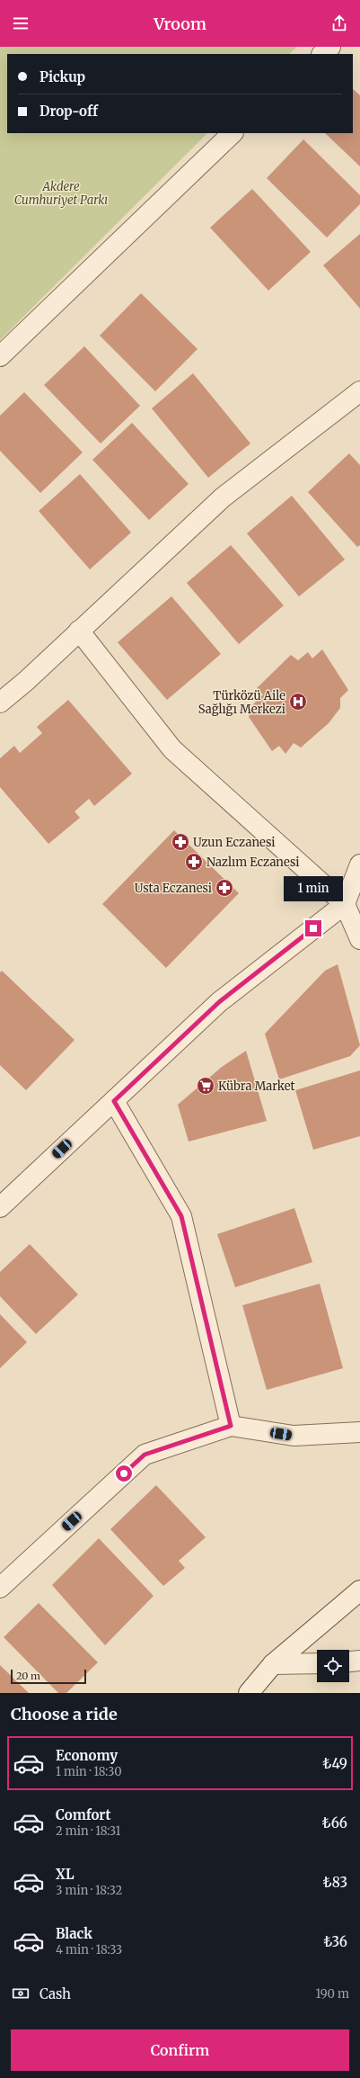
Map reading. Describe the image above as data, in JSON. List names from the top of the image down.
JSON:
{
  "parks": ["Akdere Cumhuriyet Parkı"],
  "places": {
    "hospital": ["Türközü Aile Sağlığı Merkezi"],
    "pharmacy": ["Uzun Eczanesi", "Nazlım Eczanesi", "Usta Eczanesi"],
    "supermarket": ["Kübra Market"]
  },
  "scale_bar": "20 m",
  "page": {
    "header": "Vroom",
    "banner": ["Pickup", "Drop-off"],
    "bubble": "1 min",
    "scale": "20 m",
    "heading": "Choose a ride",
    "list": [
      {
        "name": "Economy",
        "note": "1 min · 18:30",
        "value": "₺49"
      },
      {
        "name": "Comfort",
        "note": "2 min · 18:31",
        "value": "₺66"
      },
      {
        "name": "XL",
        "note": "3 min · 18:32",
        "value": "₺83"
      },
      {
        "name": "Black",
        "note": "4 min · 18:33",
        "value": "₺36"
      }
    ],
    "pay": ["Cash", "190 m"],
    "buttons": "Confirm"
  }
}
